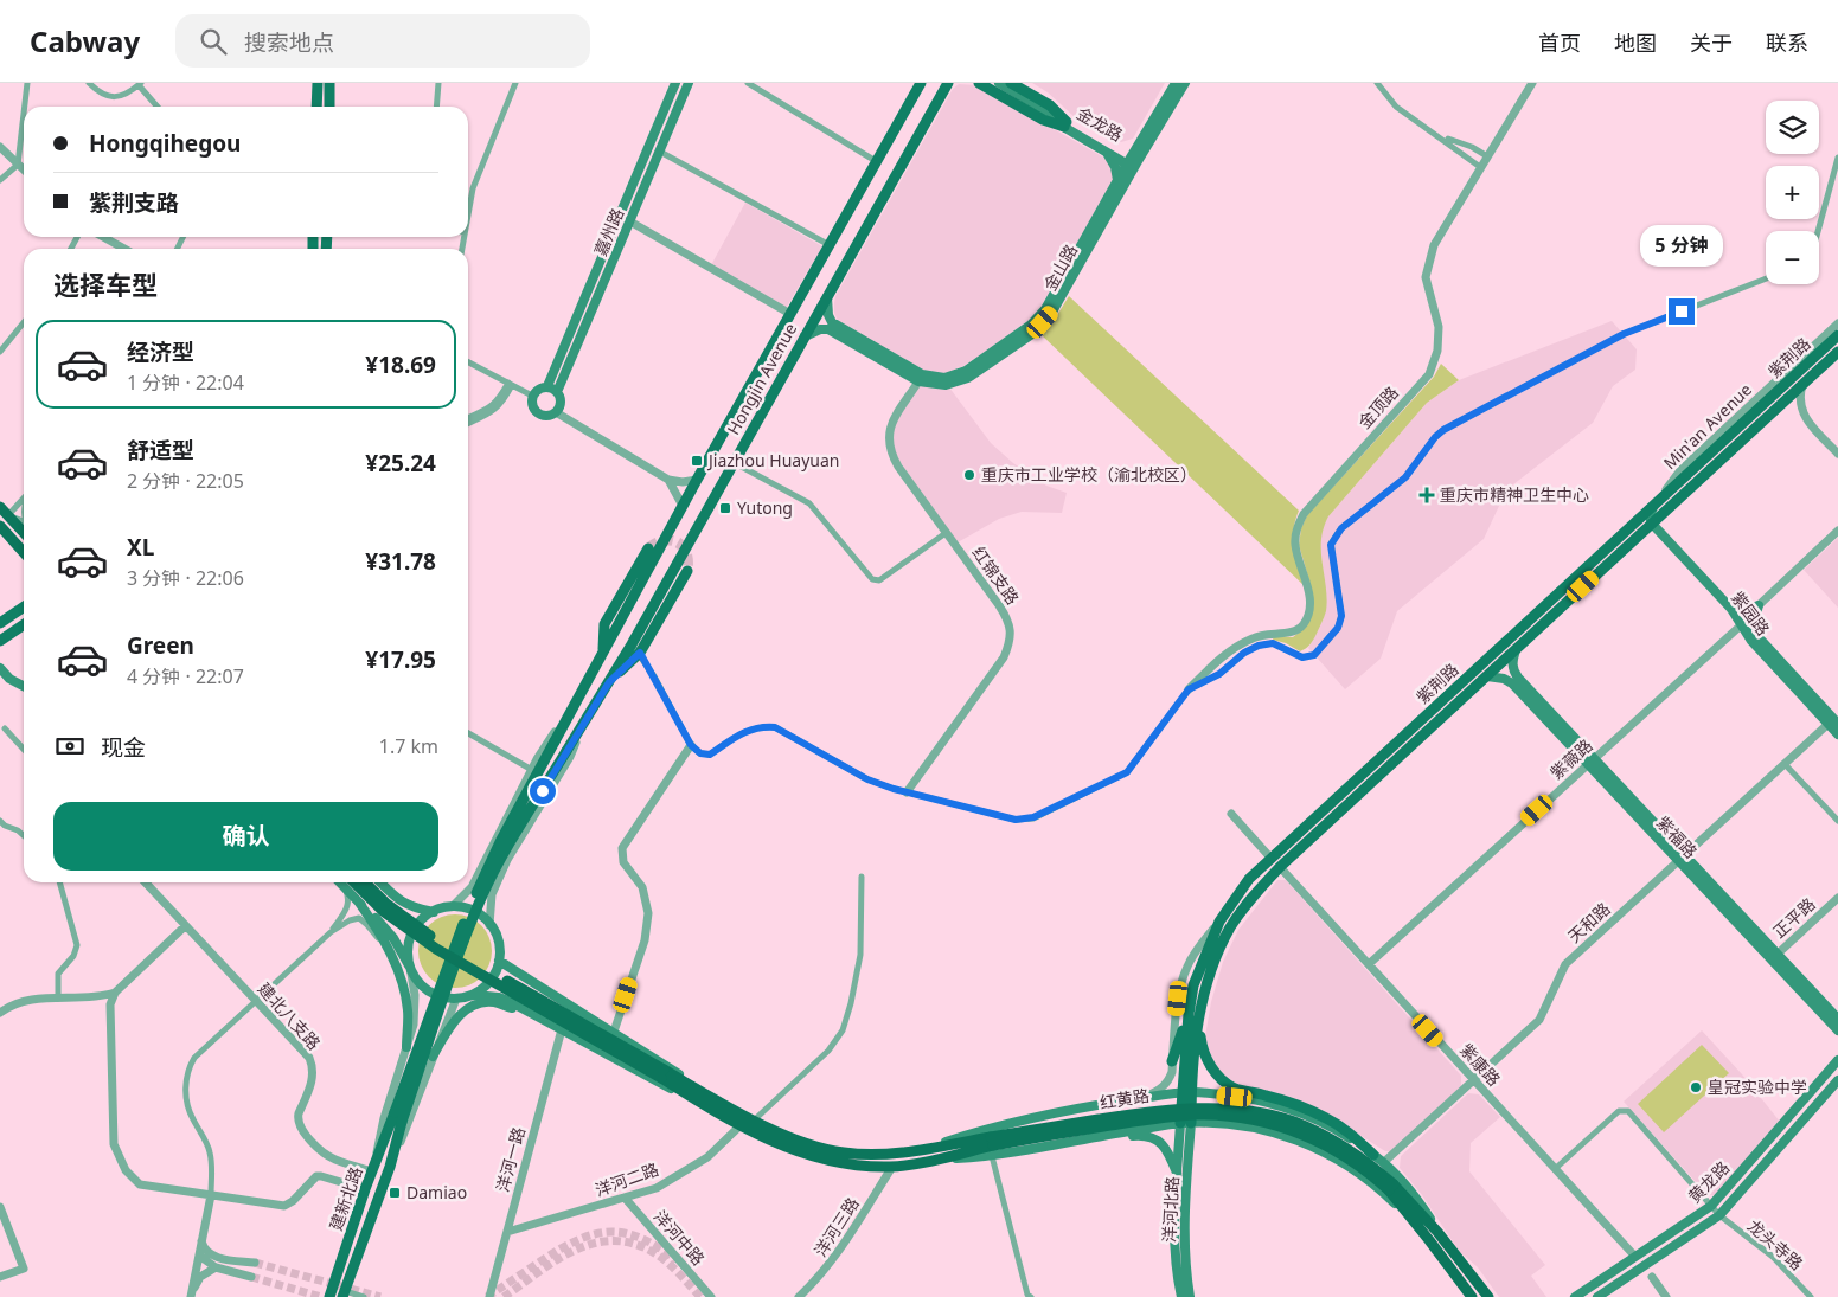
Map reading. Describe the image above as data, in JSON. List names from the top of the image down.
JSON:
{
  "streets": {
    "highway": ["红黄路"],
    "main road": [
      "金龙路",
      "嘉州路",
      "金山路",
      "紫荆路",
      "Hongjin Avenue",
      "紫园路",
      "紫福路",
      "黄龙路",
      "建新北路",
      "洋河北路"
    ],
    "street": [
      "金顶路",
      "Min'an Avenue",
      "红锦支路",
      "紫薇路",
      "正平路",
      "天和路",
      "建北八支路",
      "紫康路",
      "洋河一路",
      "洋河二路",
      "洋河三路",
      "洋河中路",
      "龙头寺路"
    ]
  },
  "crossings": [
    ["金龙路", "金山路"],
    ["金山路", "红锦支路"],
    ["紫荆路", "Min'an Avenue"],
    ["紫荆路", "紫园路"],
    ["紫荆路", "紫福路"],
    ["紫荆路", "紫康路"],
    ["紫荆路", "洋河北路"],
    ["Hongjin Avenue", "建新北路"],
    ["紫园路", "紫薇路"],
    ["紫园路", "天和路"],
    ["紫薇路", "紫福路"],
    ["紫薇路", "紫康路"],
    ["紫福路", "正平路"],
    ["紫福路", "天和路"],
    ["天和路", "紫康路"],
    ["建北八支路", "建新北路"],
    ["紫康路", "黄龙路"],
    ["紫康路", "龙头寺路"],
    ["红黄路", "洋河二路"],
    ["红黄路", "洋河三路"],
    ["洋河一路", "洋河二路"],
    ["洋河二路", "洋河中路"],
    ["黄龙路", "龙头寺路"]
  ],
  "places": {
    "transit": ["Jiazhou Huayuan", "Yutong", "Damiao"],
    "other": ["重庆市工业学校（渝北校区）", "皇冠实验中学"],
    "health": ["重庆市精神卫生中心"]
  },
  "page": {
    "header": "Cabway",
    "search": "搜索地点",
    "nav": [
      "首页",
      "地图",
      "关于",
      "联系"
    ],
    "map_buttons": ["+", "−"],
    "banner": ["Hongqihegou", "紫荆支路"],
    "bubble": "5 分钟",
    "heading": "选择车型",
    "list": [
      {
        "name": "经济型",
        "note": "1 分钟 · 22:04",
        "value": "¥18.69"
      },
      {
        "name": "舒适型",
        "note": "2 分钟 · 22:05",
        "value": "¥25.24"
      },
      {
        "name": "XL",
        "note": "3 分钟 · 22:06",
        "value": "¥31.78"
      },
      {
        "name": "Green",
        "note": "4 分钟 · 22:07",
        "value": "¥17.95"
      }
    ],
    "pay": ["现金", "1.7 km"],
    "buttons": "确认"
  }
}
